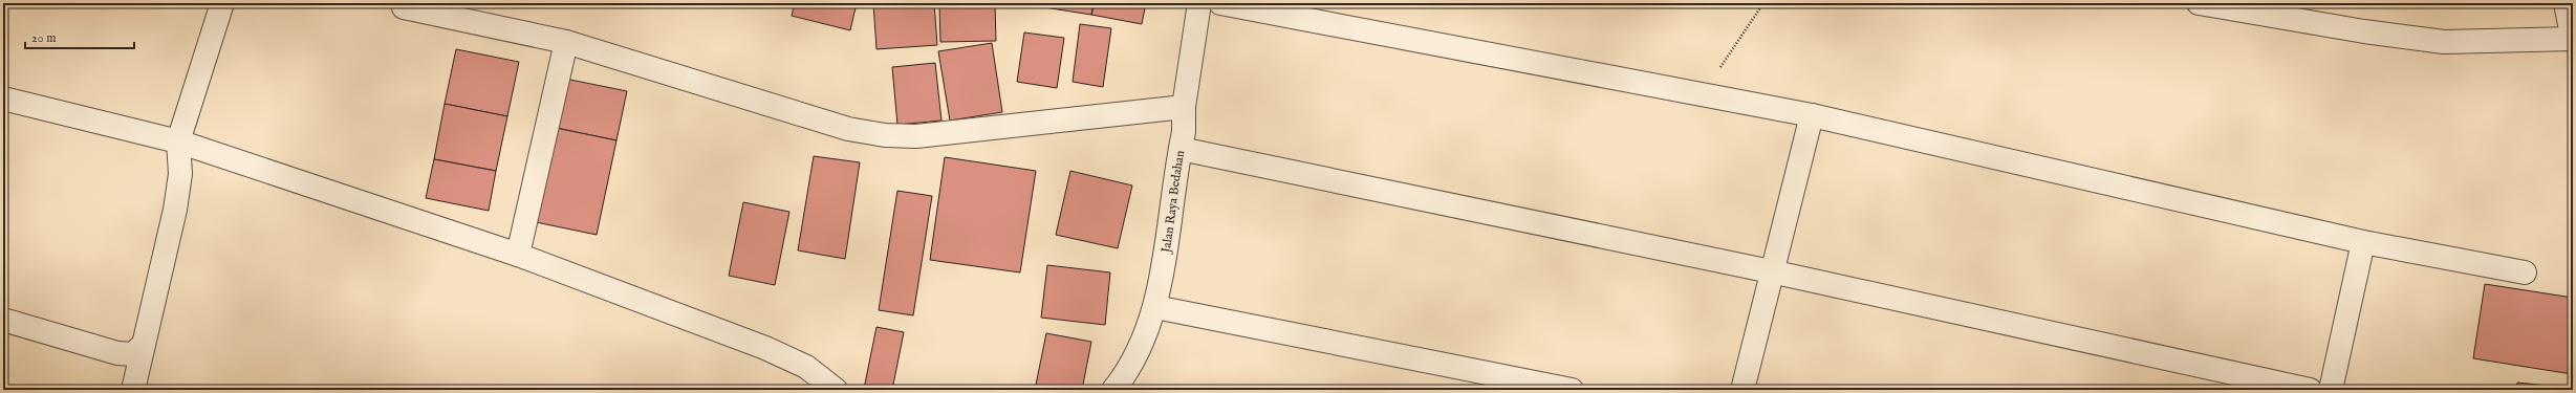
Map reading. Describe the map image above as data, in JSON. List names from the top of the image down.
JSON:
{
  "streets": {
    "street": ["Jalan Raya Bedahan"]
  },
  "scale_bar": "20 m"
}
